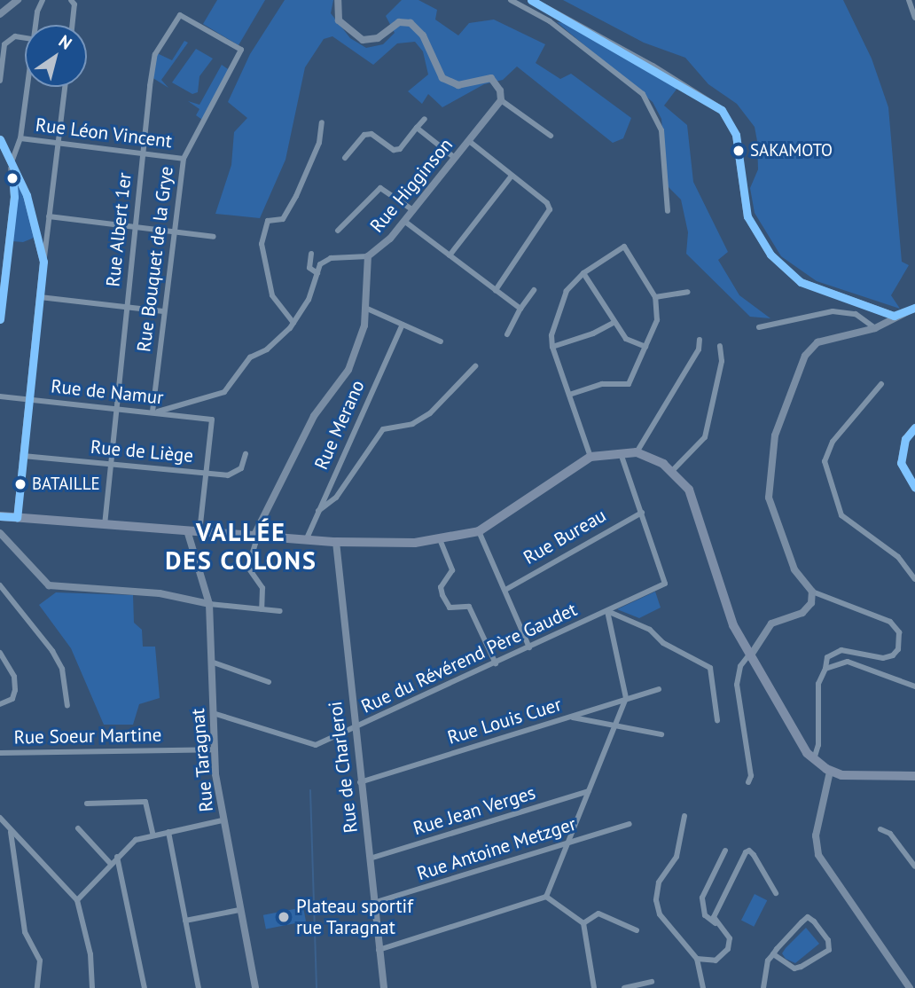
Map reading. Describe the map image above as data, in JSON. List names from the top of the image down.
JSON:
{
  "streets": {
    "street": [
      "Rue Léon Vincent",
      "Rue Higginson",
      "Rue Albert 1er",
      "Rue Bouquet de la Grye",
      "Rue de Namur",
      "Rue Merano",
      "Rue de Liège",
      "Rue Bureau",
      "Rue du Révérend Père Gaudet",
      "Rue Louis Cuer",
      "Rue Soeur Martine",
      "Rue Taragnat",
      "Rue de Charleroi",
      "Rue Jean Verges",
      "Rue Antoine Metzger"
    ]
  },
  "crossings": [
    ["Rue Léon Vincent", "Rue Albert 1er"],
    ["Rue Léon Vincent", "Rue Bouquet de la Grye"],
    ["Rue Albert 1er", "Rue Bouquet de la Grye"],
    ["Rue Albert 1er", "Rue de Namur"],
    ["Rue Albert 1er", "Rue de Liège"],
    ["Rue Bouquet de la Grye", "Rue de Namur"],
    ["Rue de Namur", "Rue de Liège"],
    ["Rue Bureau", "Rue du Révérend Père Gaudet"],
    ["Rue du Révérend Père Gaudet", "Rue Taragnat"],
    ["Rue du Révérend Père Gaudet", "Rue de Charleroi"],
    ["Rue Louis Cuer", "Rue de Charleroi"],
    ["Rue Soeur Martine", "Rue Taragnat"],
    ["Rue de Charleroi", "Rue Jean Verges"],
    ["Rue de Charleroi", "Rue Antoine Metzger"]
  ],
  "districts": ["VALLÉE DES COLONS"],
  "places": ["SAKAMOTO", "BATAILLE", "Plateau sportif rue Taragnat"],
  "north": "top right"
}
